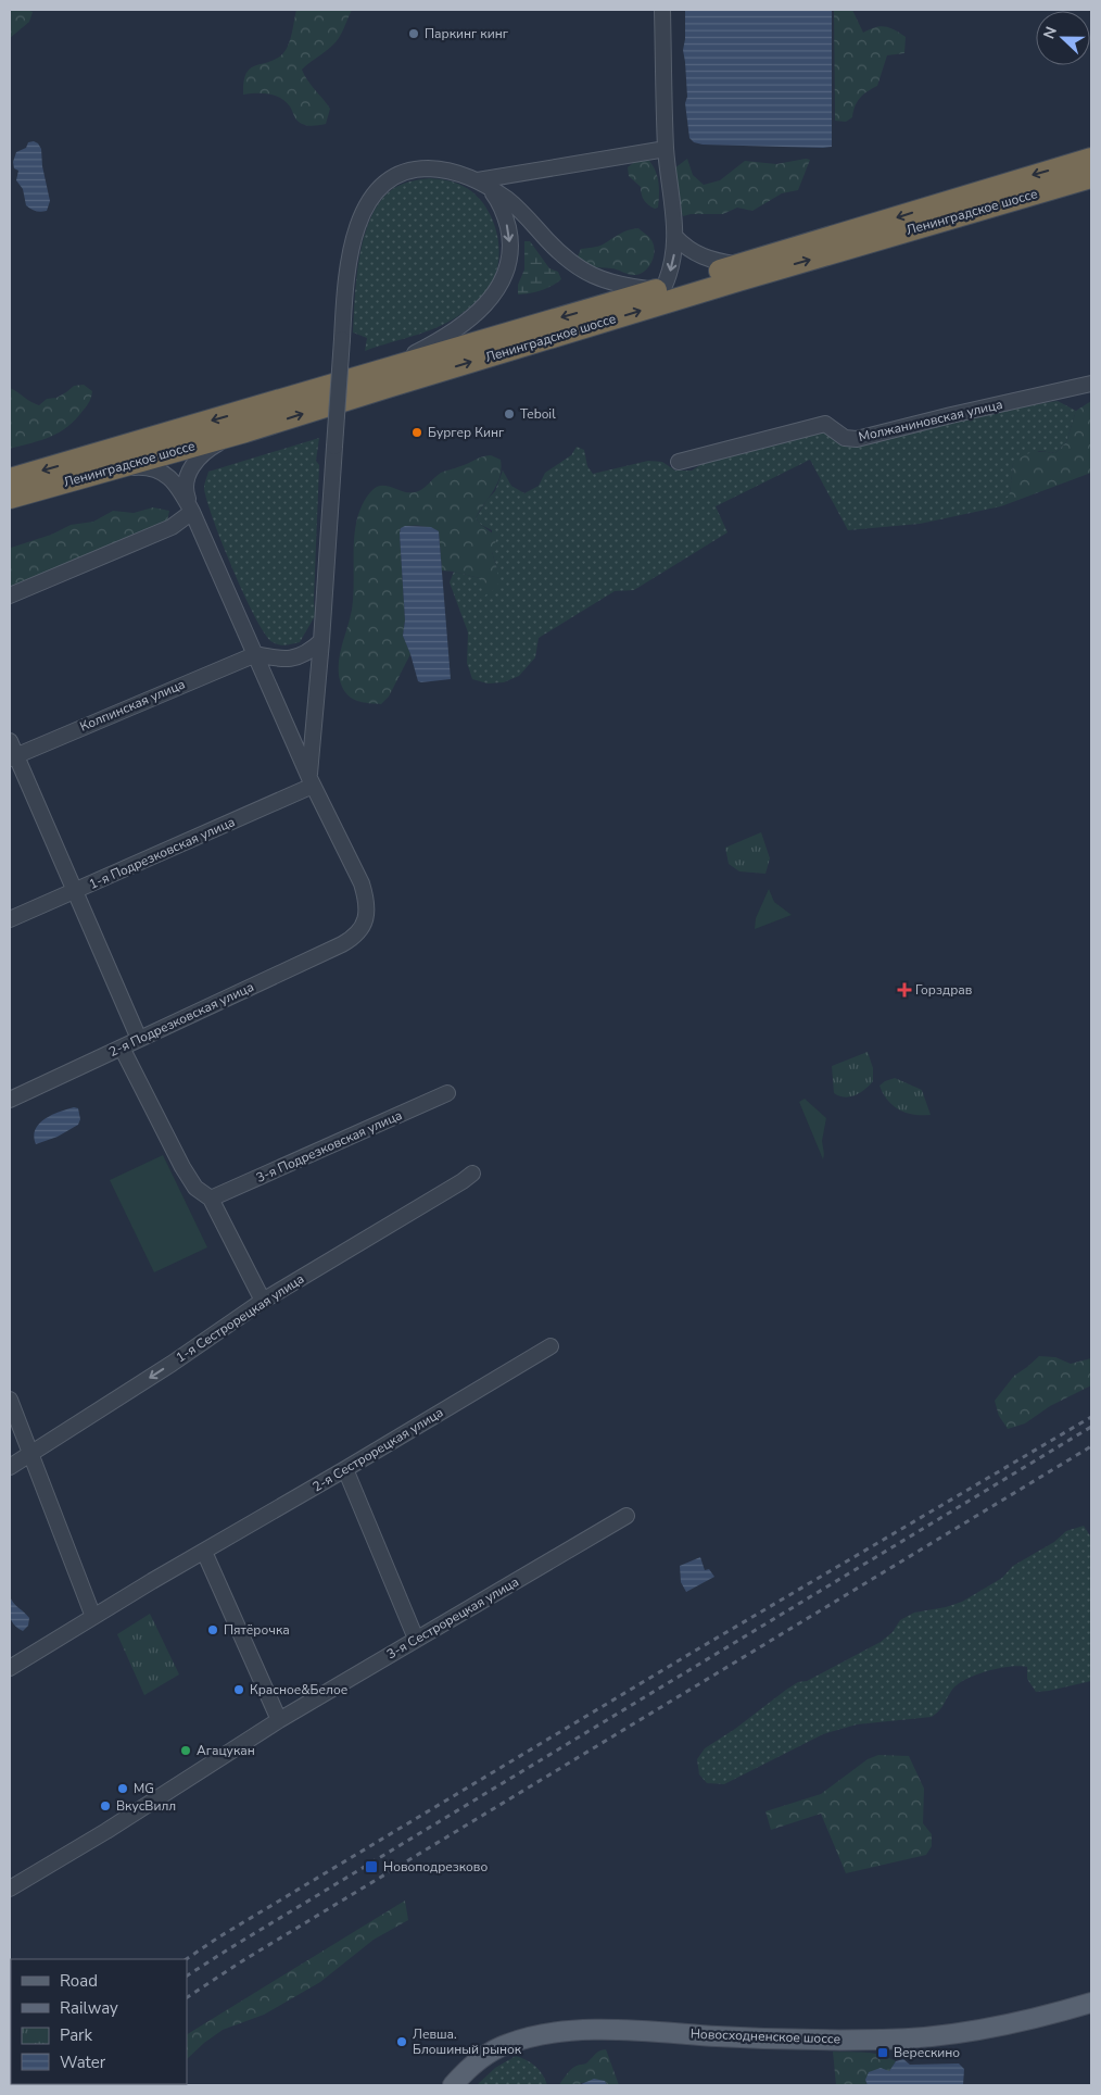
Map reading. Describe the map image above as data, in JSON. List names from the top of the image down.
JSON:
{
  "streets": {
    "highway": ["Ленинградское шоссе"],
    "main road": ["Новосходненское шоссе"],
    "street": [
      "Молжаниновская улица",
      "Колпинская улица",
      "1-я Подрезковская улица",
      "2-я Подрезковская улица",
      "3-я Подрезковская улица",
      "1-я Сестрорецкая улица",
      "2-я Сестрорецкая улица",
      "3-я Сестрорецкая улица"
    ]
  },
  "crossings": [
    ["1-я Подрезковская улица", "2-я Подрезковская улица"]
  ],
  "one_way": ["1-я Сестрорецкая улица"],
  "places": {
    "other": [
      "Паркинг кинг",
      "Teboil",
      "Бургер Кинг",
      "Пятёрочка",
      "Красное&Белое",
      "Агацукан",
      "MG",
      "ВкусВилл",
      "Левша. Блошиный рынок"
    ],
    "health": ["Горздрав"],
    "transit": ["Новоподрезково", "Верескино"]
  },
  "legend": [
    "Road",
    "Railway",
    "Park",
    "Water"
  ],
  "north": "left"
}
